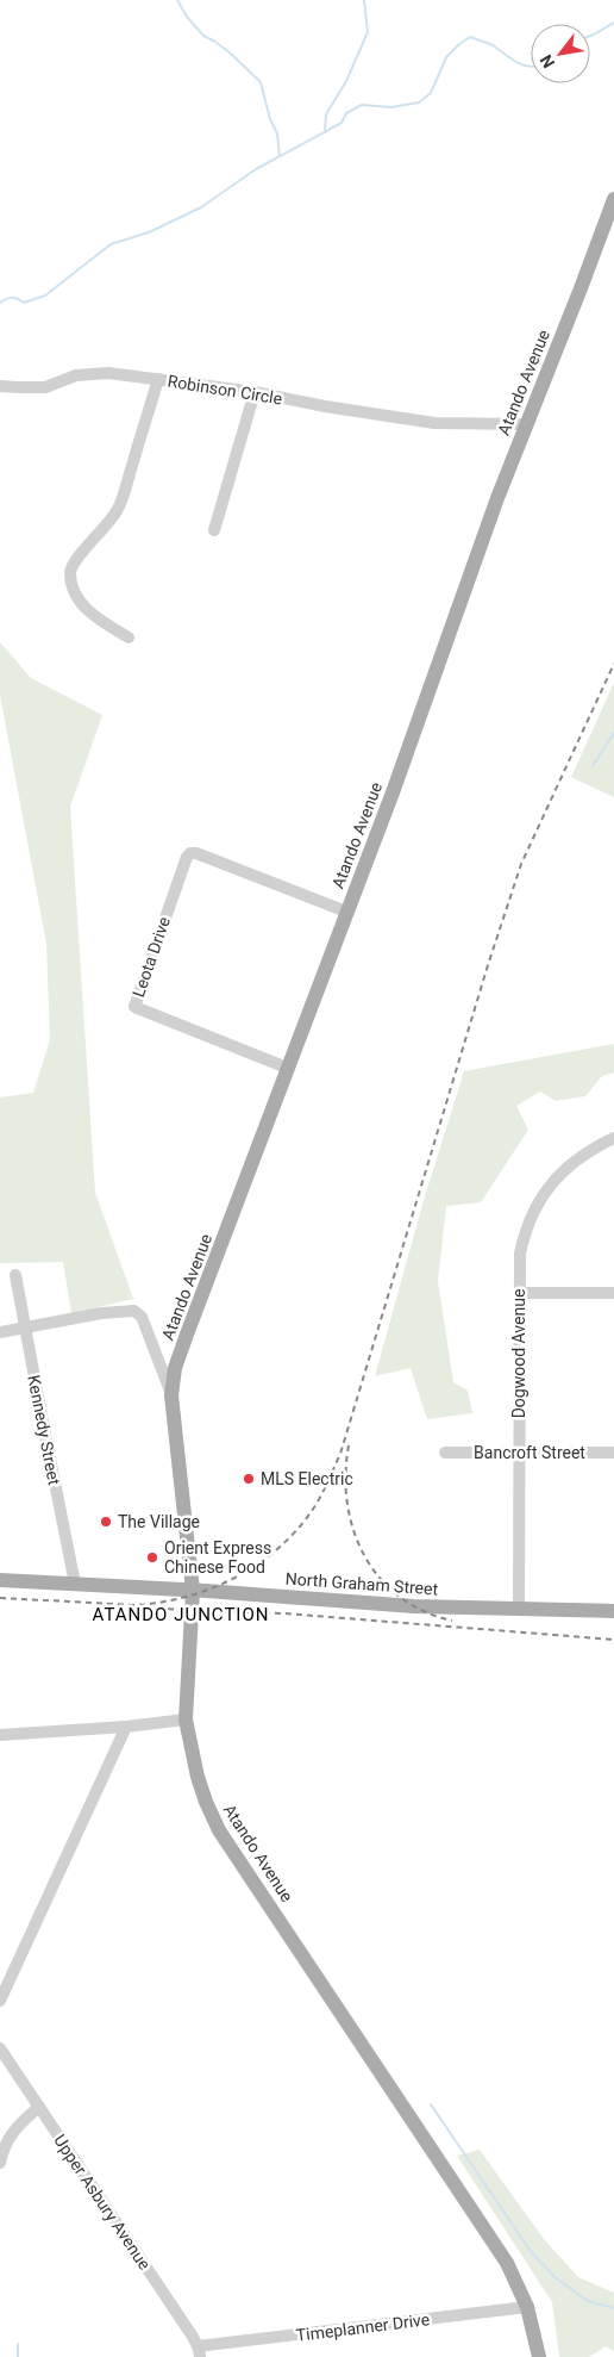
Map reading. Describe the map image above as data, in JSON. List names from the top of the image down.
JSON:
{
  "streets": {
    "main road": ["Atando Avenue", "North Graham Street"],
    "street": [
      "Robinson Circle",
      "Leota Drive",
      "Dogwood Avenue",
      "Kennedy Street",
      "Bancroft Street",
      "Upper Asbury Avenue",
      "Timeplanner Drive"
    ]
  },
  "crossings": [
    ["Atando Avenue", "Robinson Circle"],
    ["Atando Avenue", "Leota Drive"],
    ["Atando Avenue", "North Graham Street"],
    ["Atando Avenue", "Timeplanner Drive"],
    ["Dogwood Avenue", "Bancroft Street"],
    ["Dogwood Avenue", "North Graham Street"],
    ["Kennedy Street", "North Graham Street"],
    ["Upper Asbury Avenue", "Timeplanner Drive"]
  ],
  "districts": ["ATANDO JUNCTION"],
  "places": ["MLS Electric", "The Village", "Orient Express Chinese Food"],
  "north": "bottom left"
}
